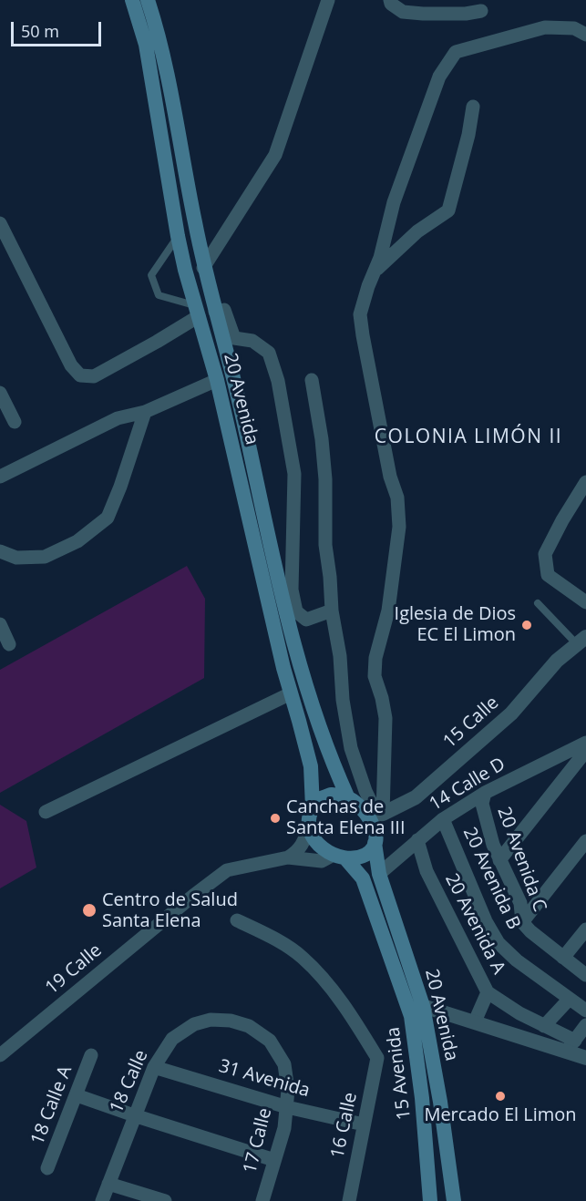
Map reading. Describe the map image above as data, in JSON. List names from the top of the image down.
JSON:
{
  "streets": {
    "main road": ["20 Avenida", "15 Avenida"],
    "street": [
      "15 Calle",
      "14 Calle D",
      "20 Avenida C",
      "20 Avenida B",
      "20 Avenida A",
      "19 Calle",
      "31 Avenida",
      "18 Calle",
      "18 Calle A",
      "16 Calle",
      "17 Calle"
    ]
  },
  "crossings": [
    ["20 Avenida", "15 Calle"],
    ["20 Avenida", "14 Calle D"],
    ["20 Avenida", "20 Avenida A"],
    ["20 Avenida", "19 Calle"],
    ["20 Avenida", "15 Avenida"],
    ["15 Calle", "19 Calle"],
    ["15 Calle", "15 Avenida"],
    ["14 Calle D", "20 Avenida C"],
    ["14 Calle D", "20 Avenida B"],
    ["14 Calle D", "20 Avenida A"],
    ["19 Calle", "15 Avenida"],
    ["31 Avenida", "18 Calle"],
    ["31 Avenida", "16 Calle"],
    ["31 Avenida", "17 Calle"],
    ["18 Calle", "17 Calle"]
  ],
  "districts": ["COLONIA LIMÓN II"],
  "places": [
    "Iglesia de Dios EC El Limon",
    "Canchas de Santa Elena III",
    "Centro de Salud Santa Elena",
    "Mercado El Limon"
  ],
  "scale_bar": "50 m"
}
